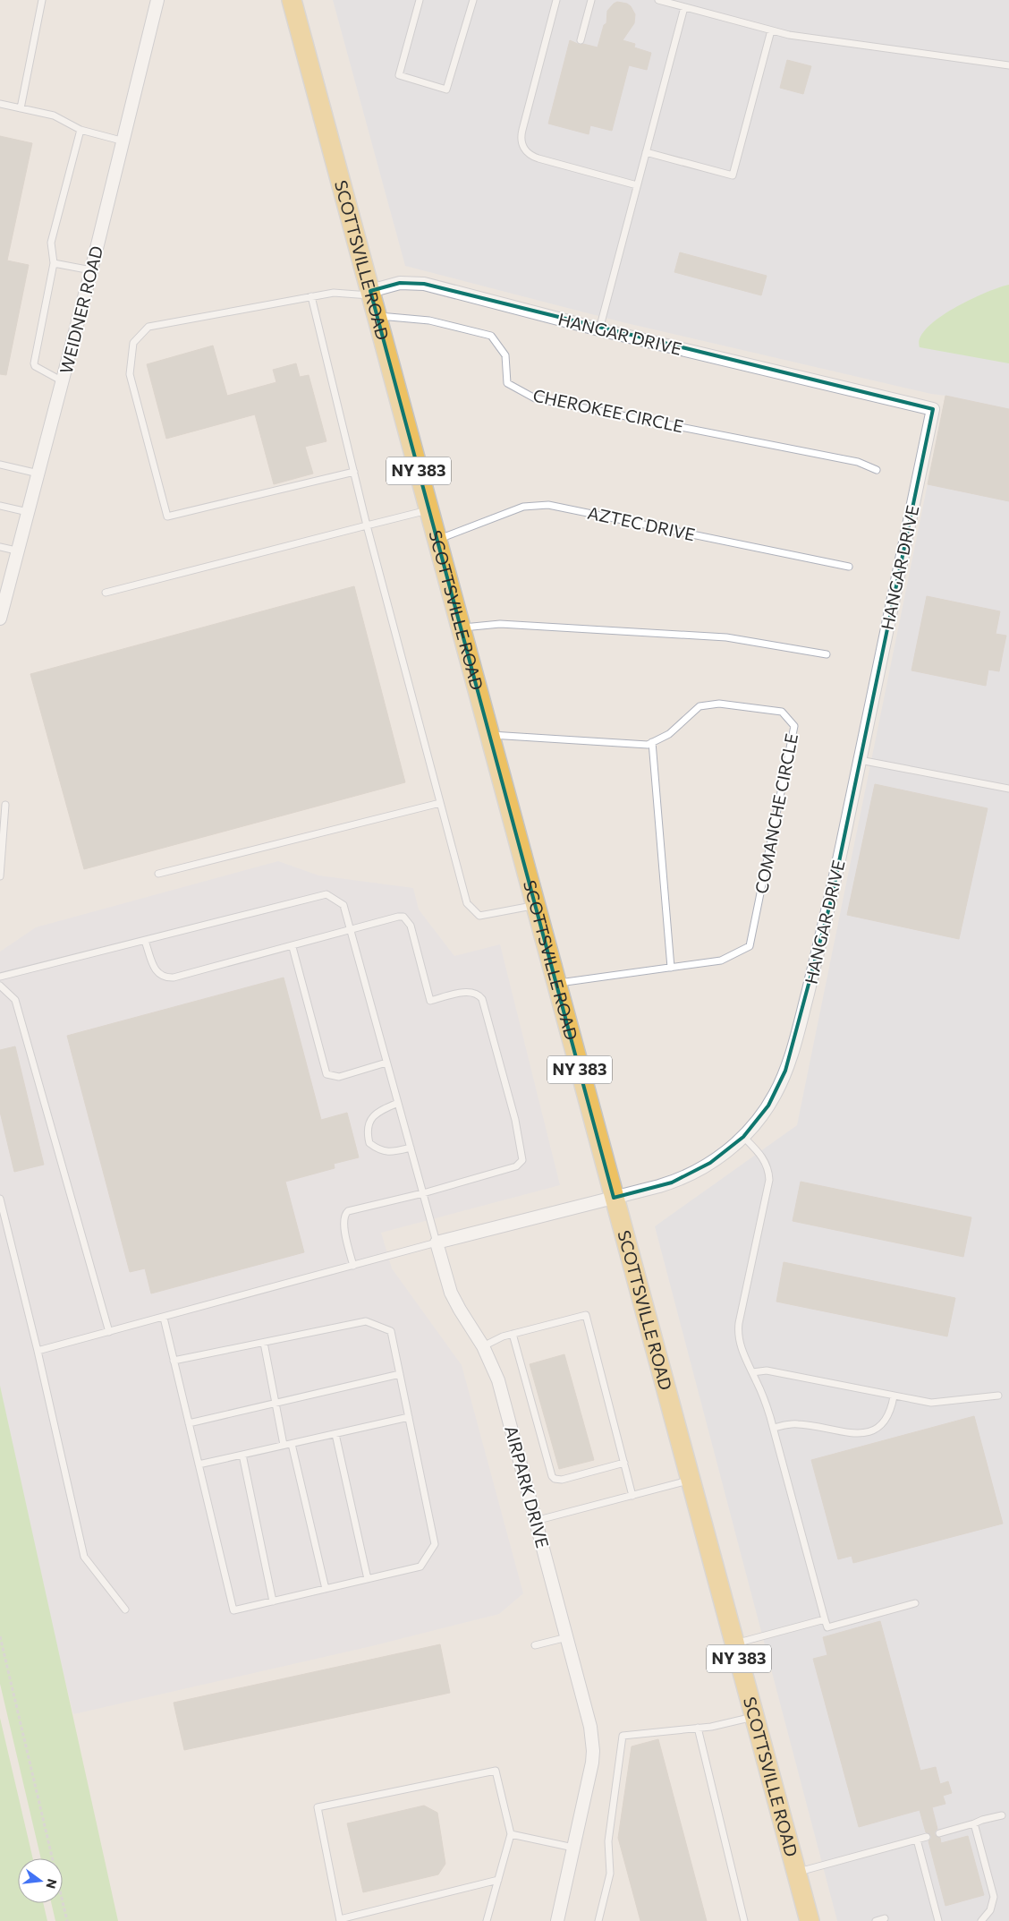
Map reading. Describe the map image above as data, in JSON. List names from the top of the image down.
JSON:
{
  "streets": {
    "main road": ["SCOTTSVILLE ROAD", "NY 383"],
    "street": ["WEIDNER ROAD", "HANGAR DRIVE", "AIRPARK DRIVE"],
    "lane": ["CHEROKEE CIRCLE", "AZTEC DRIVE", "COMANCHE CIRCLE"]
  },
  "crossings": [
    ["SCOTTSVILLE ROAD", "HANGAR DRIVE"],
    ["SCOTTSVILLE ROAD", "CHEROKEE CIRCLE"],
    ["SCOTTSVILLE ROAD", "AZTEC DRIVE"],
    ["SCOTTSVILLE ROAD", "COMANCHE CIRCLE"]
  ],
  "north": "right"
}
